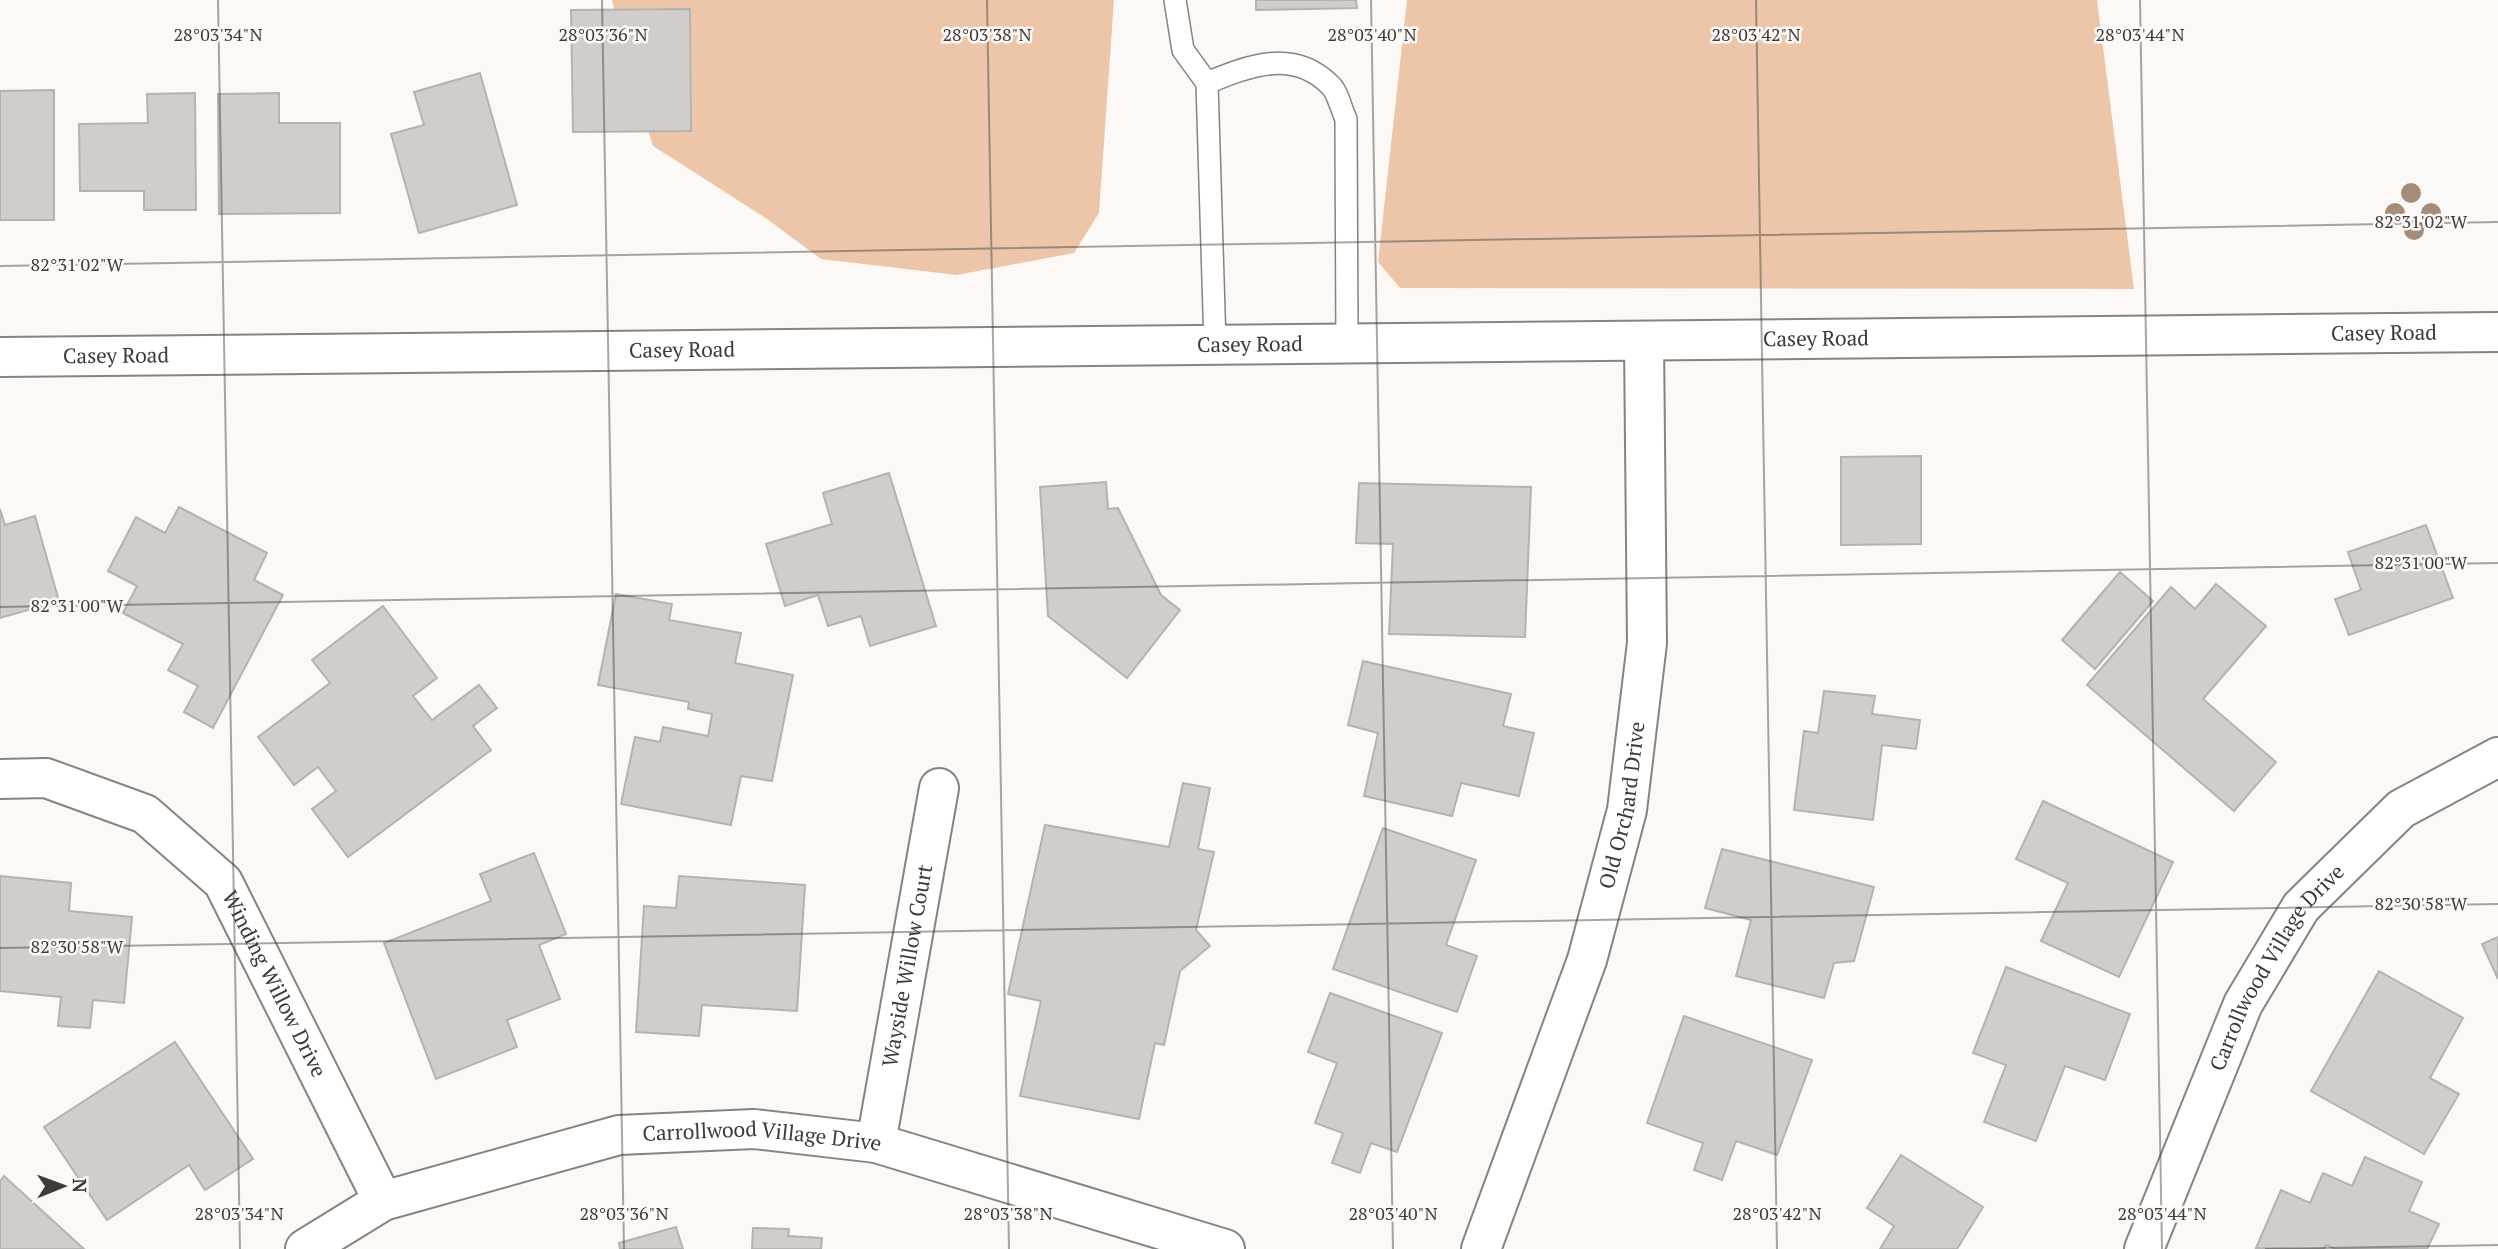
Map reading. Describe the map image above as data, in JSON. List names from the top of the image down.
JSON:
{
  "streets": {
    "street": [
      "Casey Road",
      "Old Orchard Drive",
      "Wayside Willow Court",
      "Carrollwood Village Drive",
      "Winding Willow Drive"
    ]
  },
  "crossings": [
    ["Casey Road", "Old Orchard Drive"],
    ["Wayside Willow Court", "Carrollwood Village Drive"],
    ["Carrollwood Village Drive", "Winding Willow Drive"]
  ],
  "north": "right",
  "coordinates": [
    "28°03'34\"N",
    "28°03'36\"N",
    "28°03'38\"N",
    "28°03'40\"N",
    "28°03'42\"N",
    "28°03'44\"N",
    "82°31'02\"W",
    "82°31'00\"W",
    "82°30'58\"W"
  ]
}
